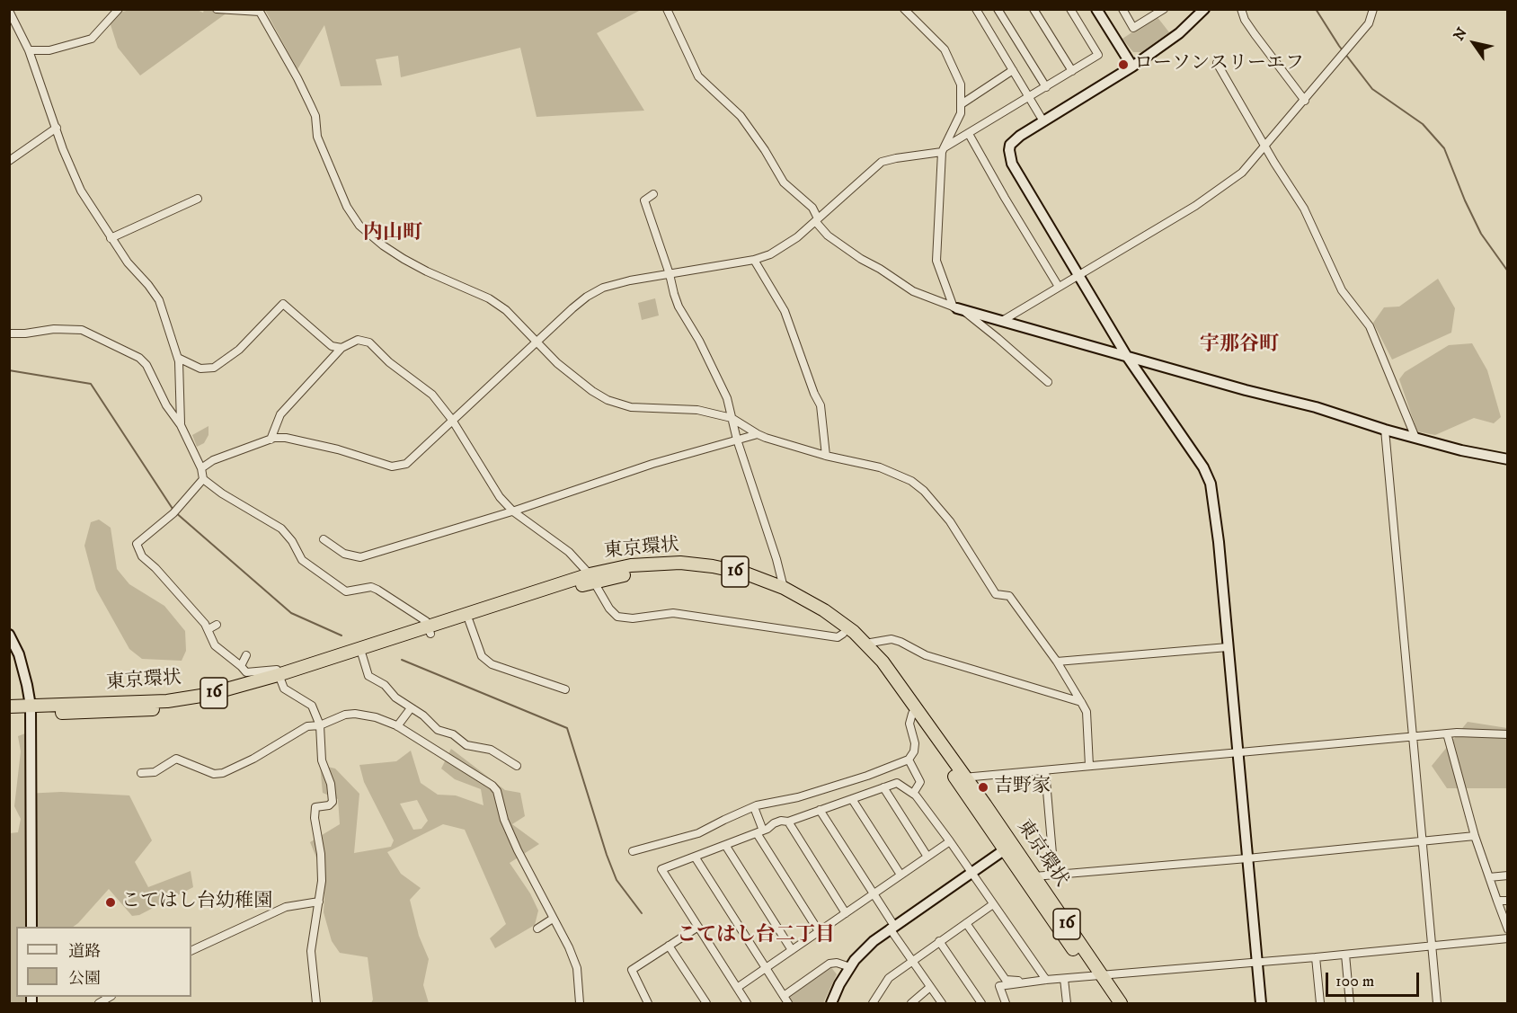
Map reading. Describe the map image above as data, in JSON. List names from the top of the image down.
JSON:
{
  "streets": {
    "highway": ["東京環状", "16"]
  },
  "districts": ["内山町", "宇那谷町", "こてはし台二丁目"],
  "places": ["ローソンスリーエフ", "吉野家", "こてはし台幼稚園"],
  "legend": ["道路", "公園"],
  "scale_bar": "100 m",
  "north": "top left"
}
